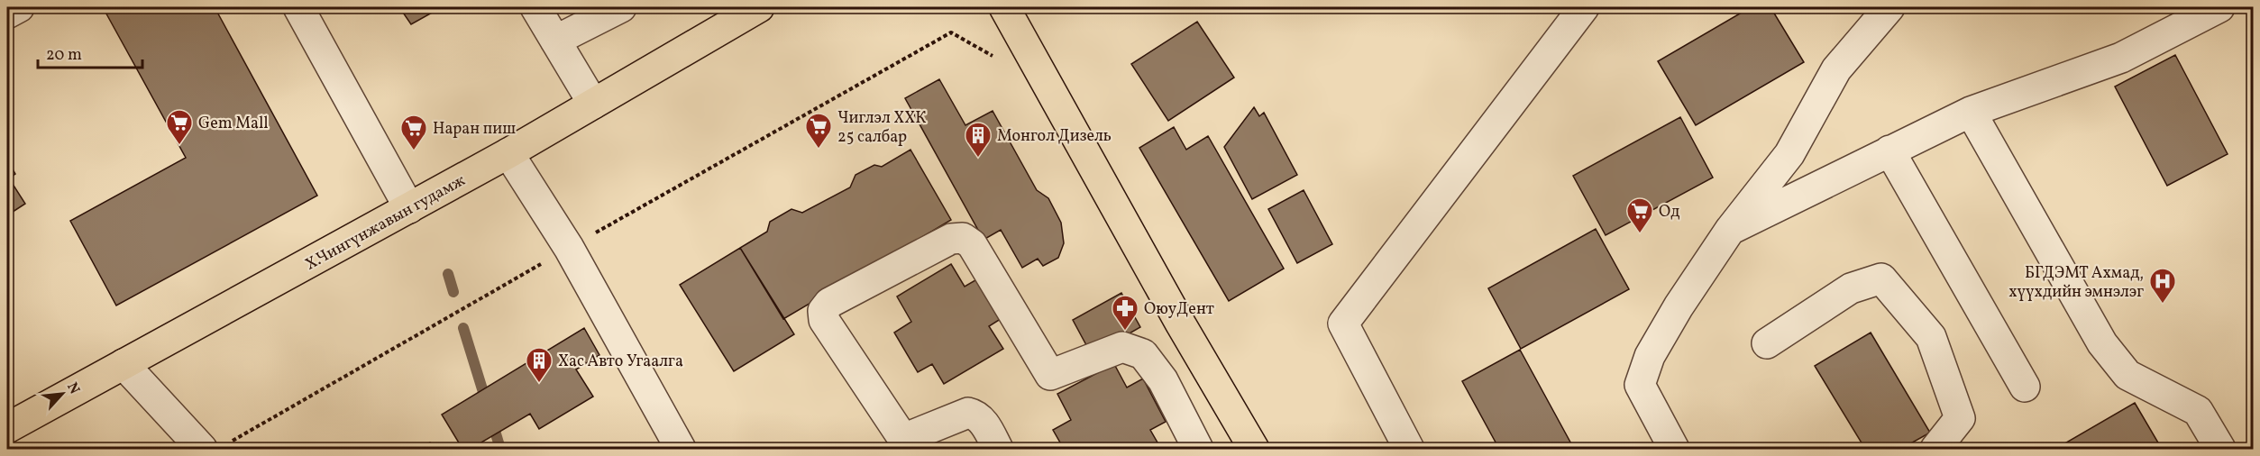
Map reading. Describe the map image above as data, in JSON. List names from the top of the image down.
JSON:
{
  "streets": {
    "main road": ["Х.Чингүнжавын гудамж"]
  },
  "places": {
    "supermarket": [
      "Gem Mall",
      "Чиглэл ХХК 25 салбар",
      "Наран пиш",
      "Од"
    ],
    "building": ["Монгол Дизель", "Хас Авто Угаалга"],
    "hospital": ["БГДЭМТ Ахмад, хүүхдийн эмнэлэг"],
    "pharmacy": ["ОюуДент"]
  },
  "scale_bar": "20 m",
  "north": "top right"
}
